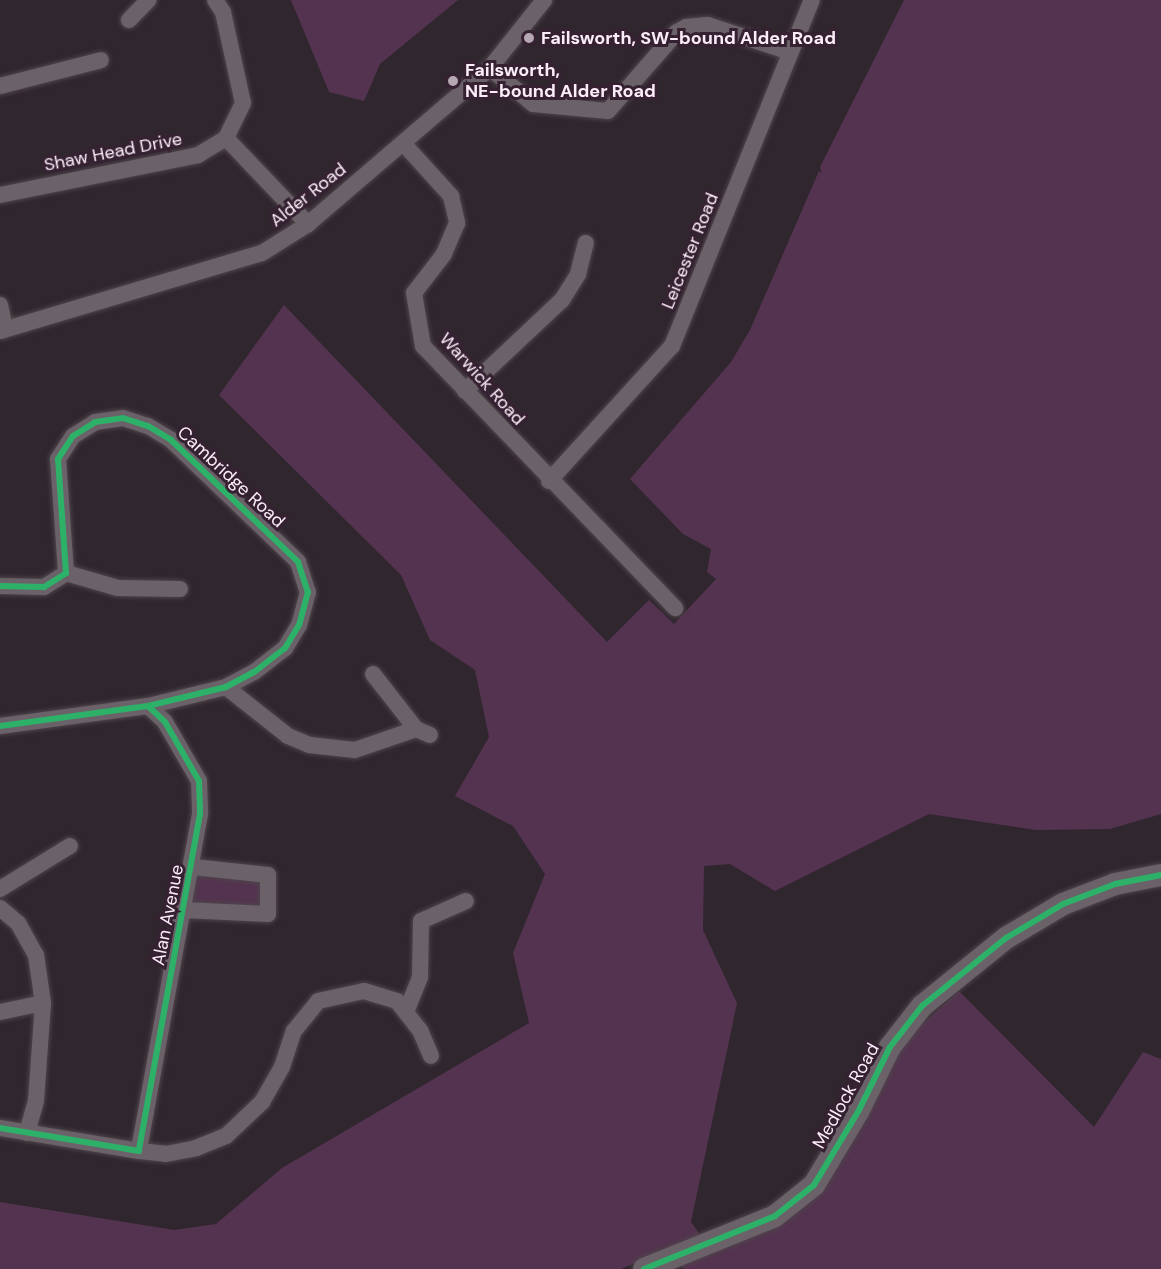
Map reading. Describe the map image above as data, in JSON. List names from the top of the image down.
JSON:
{
  "streets": {
    "street": [
      "Shaw Head Drive",
      "Alder Road",
      "Leicester Road",
      "Warwick Road",
      "Cambridge Road",
      "Alan Avenue",
      "Medlock Road"
    ]
  },
  "crossings": [
    ["Alder Road", "Warwick Road"],
    ["Leicester Road", "Warwick Road"],
    ["Cambridge Road", "Alan Avenue"]
  ],
  "places": ["Failsworth, SW-bound Alder Road", "Failsworth, NE-bound Alder Road"]
}
